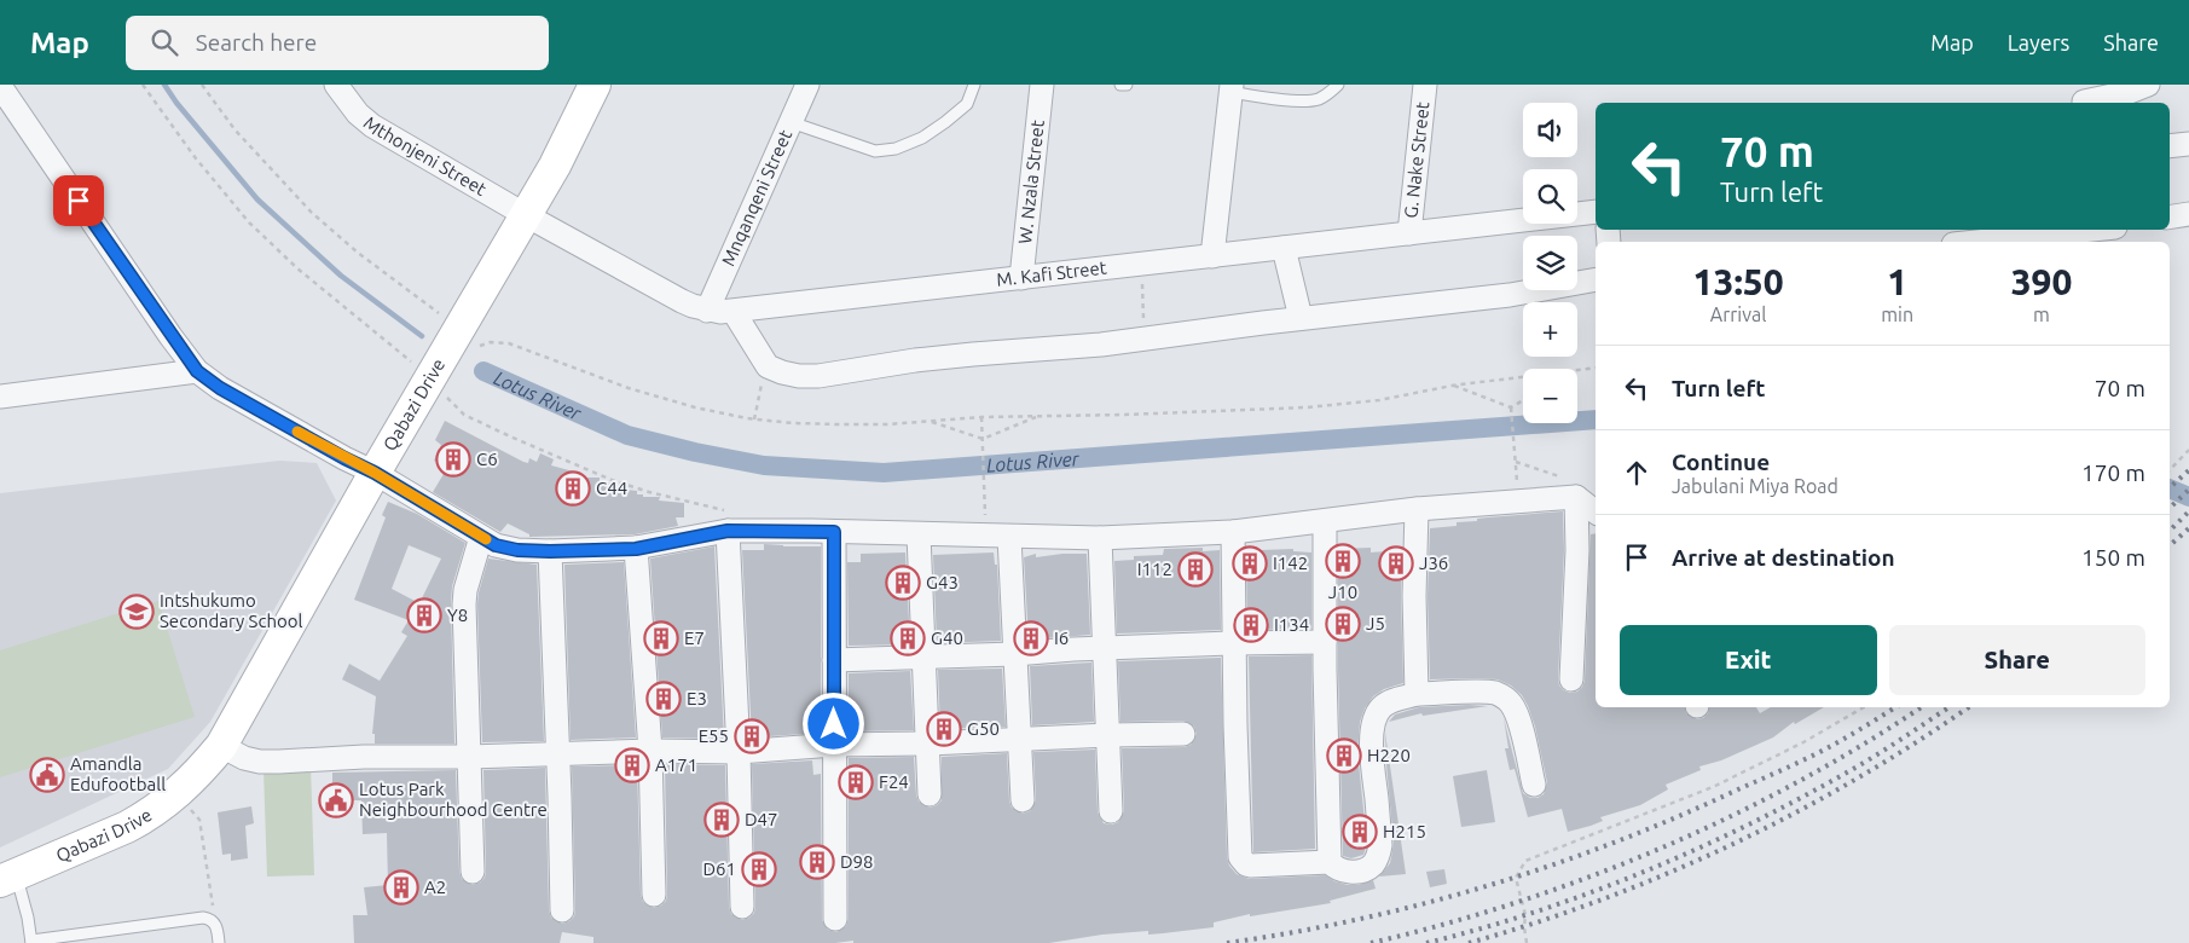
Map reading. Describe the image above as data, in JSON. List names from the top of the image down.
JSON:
{
  "streets": {
    "street": [
      "Mthonjeni Street",
      "G. Nake Street",
      "W. Nzala Street",
      "Mnqanqeni Street",
      "M. Kafi Street",
      "Qabazi Drive"
    ]
  },
  "crossings": [
    ["Mthonjeni Street", "M. Kafi Street"],
    ["Mthonjeni Street", "Qabazi Drive"],
    ["G. Nake Street", "M. Kafi Street"],
    ["W. Nzala Street", "M. Kafi Street"],
    ["Mnqanqeni Street", "M. Kafi Street"],
    ["M. Kafi Street", "Qabazi Drive"]
  ],
  "water": ["Lotus River"],
  "places": {
    "building": [
      "C6",
      "C44",
      "J10",
      "I142",
      "J36",
      "I112",
      "G43",
      "Y8",
      "J5",
      "I134",
      "E7",
      "G40",
      "I6",
      "E3",
      "G50",
      "E55",
      "H220",
      "A171",
      "F24",
      "D47",
      "H215",
      "D98",
      "D61",
      "A2"
    ],
    "school or university": ["Intshukumo Secondary School"],
    "public building": ["Amandla Edufootball", "Lotus Park Neighbourhood Centre"]
  },
  "page": {
    "header": "Map",
    "search": "Search here",
    "nav": ["Map", "Layers", "Share"],
    "map_buttons": ["+", "−"],
    "turn": ["70 m", "Turn left"],
    "eta": [
      "13:50",
      "Arrival",
      "1",
      "min",
      "390",
      "m"
    ],
    "list": [
      {
        "name": "Turn left",
        "value": "70 m"
      },
      {
        "name": "Continue",
        "note": "Jabulani Miya Road",
        "value": "170 m"
      },
      {
        "name": "Arrive at destination",
        "value": "150 m"
      }
    ],
    "buttons": ["Exit", "Share"]
  }
}
